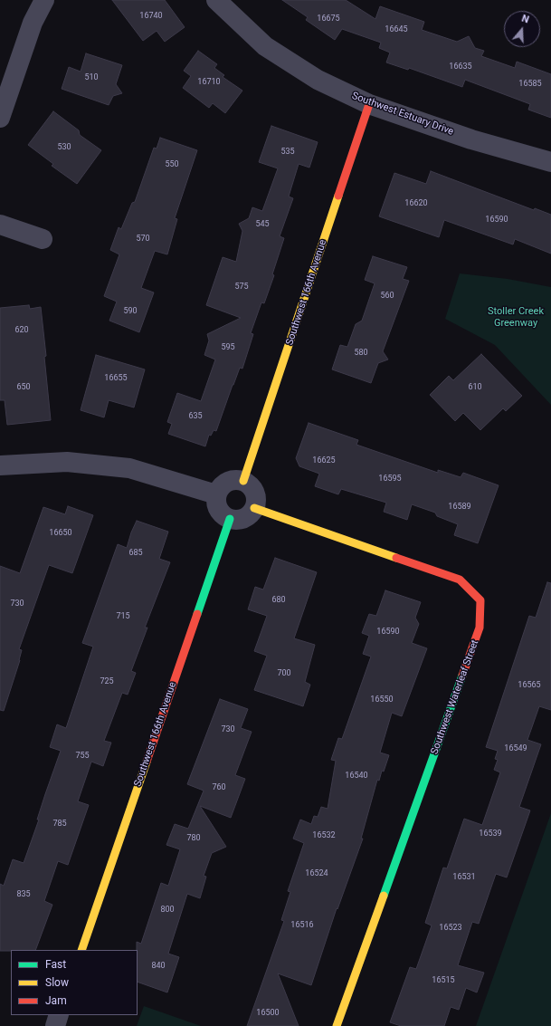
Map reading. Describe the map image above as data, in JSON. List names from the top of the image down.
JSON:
{
  "streets": {
    "street": ["Southwest Estuary Drive", "Southwest 166th Avenue", "Southwest Waterleaf Street"]
  },
  "crossings": [
    ["Southwest Estuary Drive", "Southwest 166th Avenue"],
    ["Southwest 166th Avenue", "Southwest Waterleaf Street"]
  ],
  "parks": ["Stoller Creek Greenway"],
  "house_numbers": [
    "16740",
    "16675",
    "16645",
    "16635",
    "510",
    "16710",
    "16585",
    "530",
    "535",
    "550",
    "16620",
    "16590",
    "545",
    "570",
    "575",
    "560",
    "590",
    "620",
    "595",
    "580",
    "16655",
    "650",
    "610",
    "635",
    "16625",
    "16595",
    "16589",
    "16650",
    "685",
    "680",
    "730",
    "715",
    "16590",
    "700",
    "725",
    "16565",
    "16550",
    "730",
    "16549",
    "755",
    "16540",
    "760",
    "785",
    "16539",
    "16532",
    "780",
    "16524",
    "16531",
    "835",
    "800",
    "16516",
    "16523",
    "840",
    "16515",
    "16500"
  ],
  "legend": ["Fast", "Slow", "Jam"],
  "north": "top"
}
